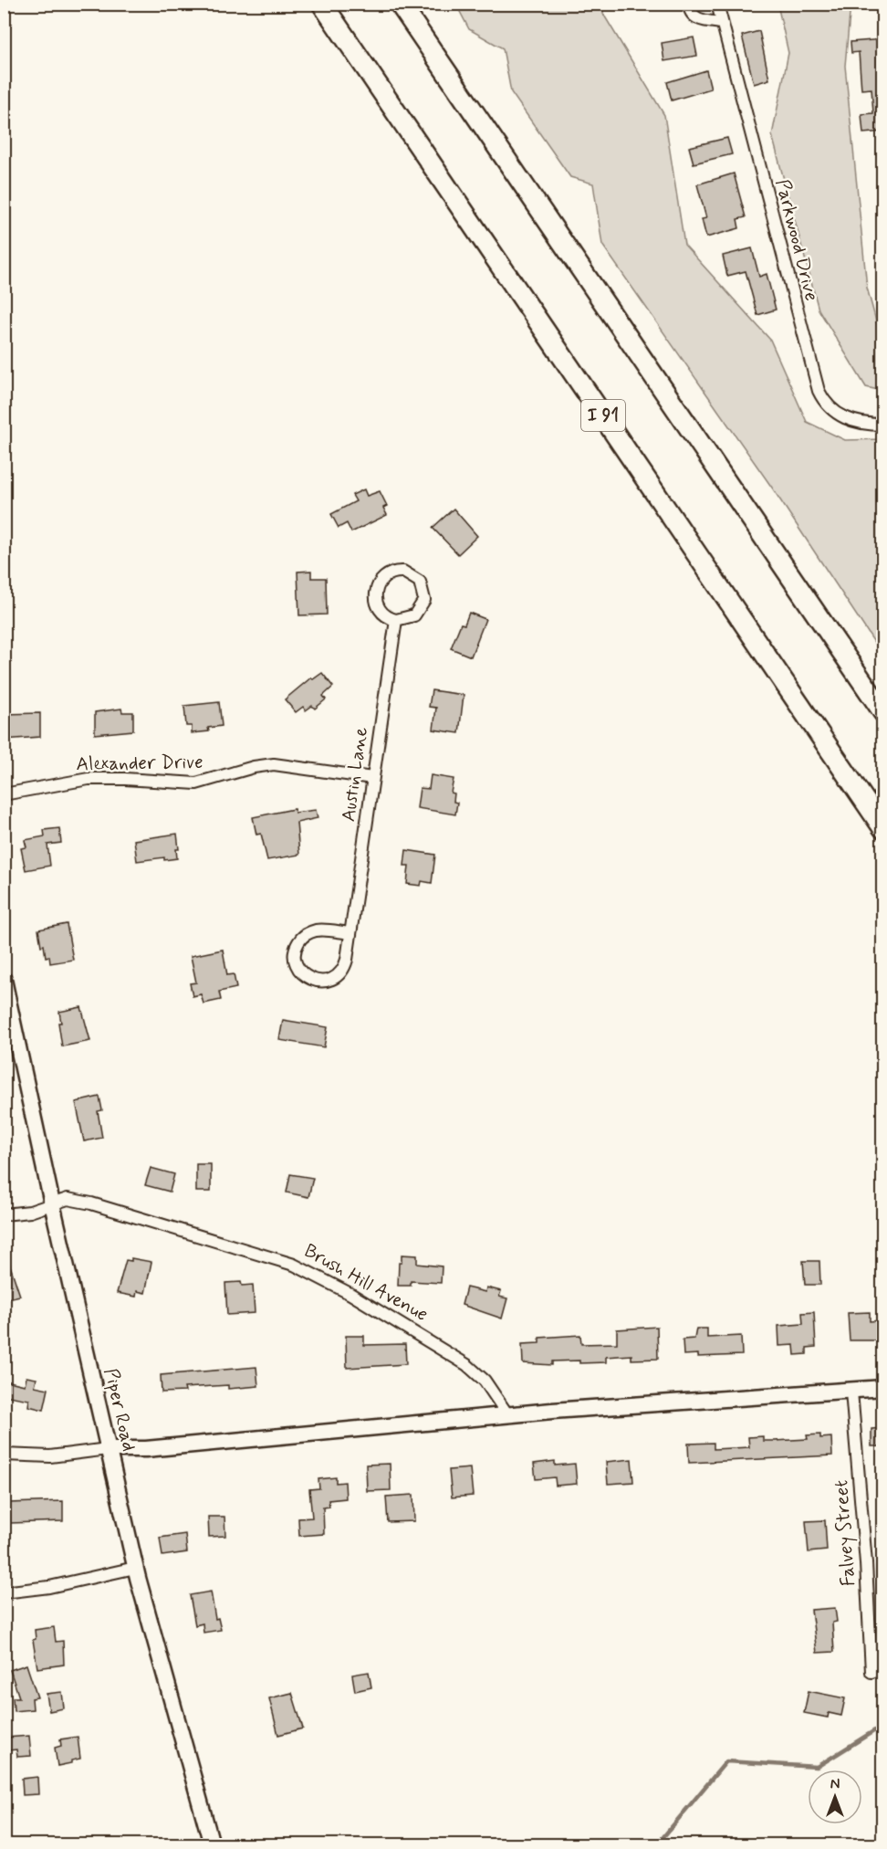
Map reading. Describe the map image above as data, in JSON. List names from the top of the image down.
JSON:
{
  "streets": {
    "highway": ["I 91"],
    "street": [
      "Parkwood Drive",
      "Alexander Drive",
      "Austin Lane",
      "Brush Hill Avenue",
      "Piper Road",
      "Falvey Street"
    ]
  },
  "crossings": [
    ["Alexander Drive", "Austin Lane"],
    ["Brush Hill Avenue", "Piper Road"]
  ],
  "north": "top"
}
